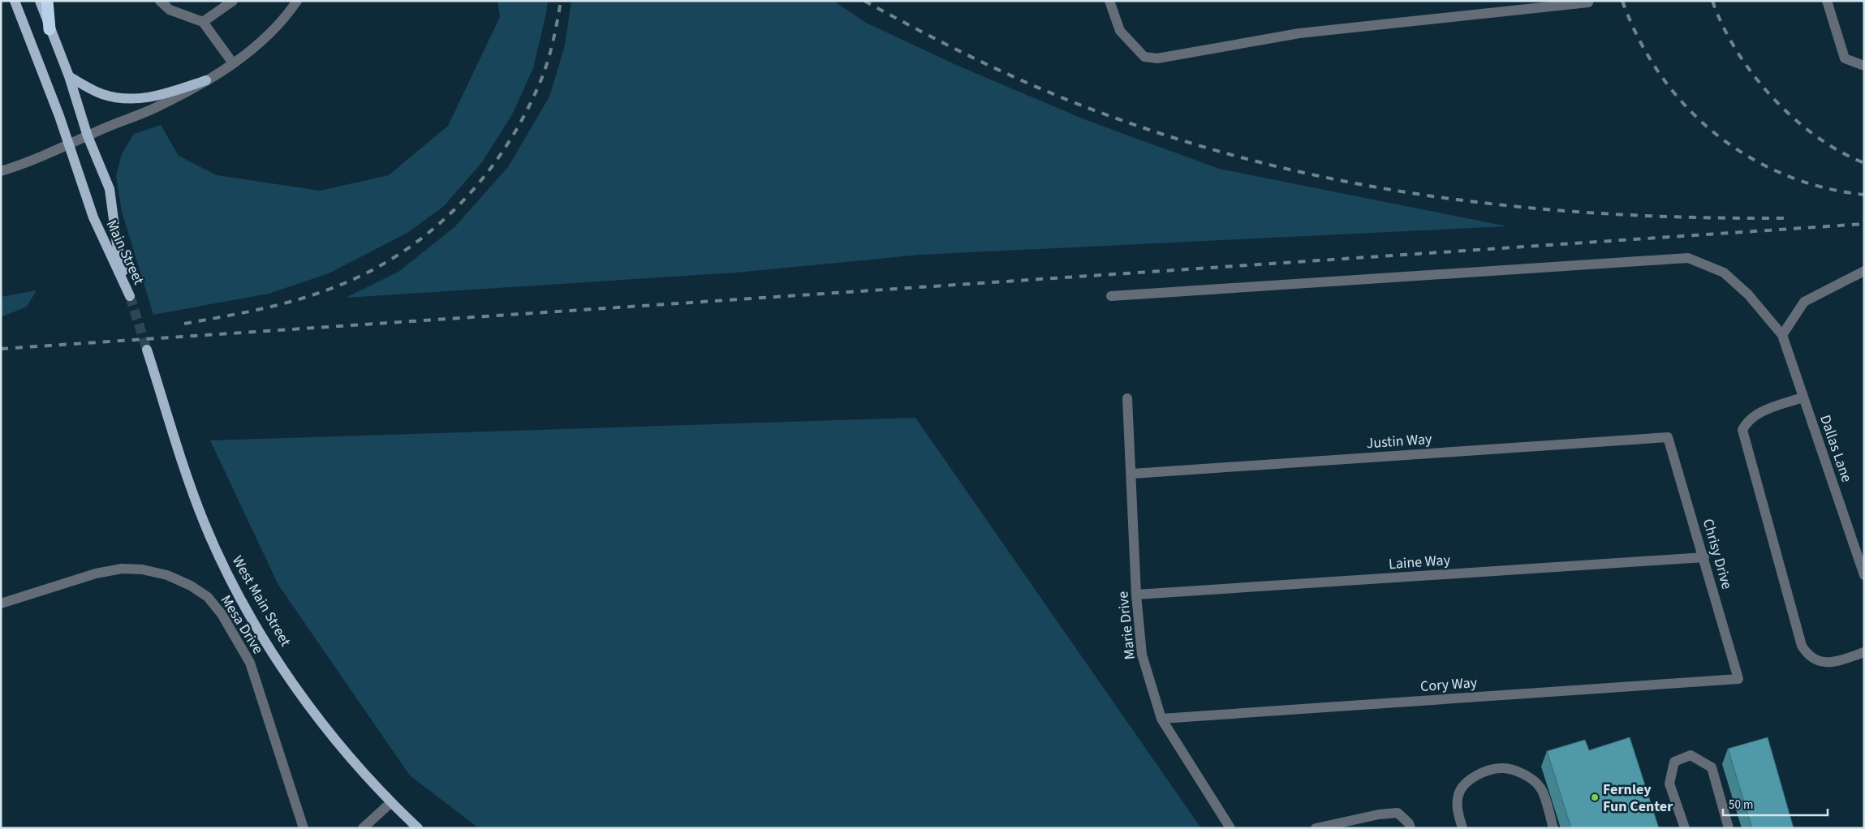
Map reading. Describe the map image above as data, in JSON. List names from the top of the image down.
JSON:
{
  "streets": {
    "main road": ["Main Street", "West Main Street"],
    "street": [
      "Justin Way",
      "Dallas Lane",
      "Chrisy Drive",
      "Laine Way",
      "Mesa Drive",
      "Marie Drive",
      "Cory Way"
    ]
  },
  "crossings": [
    ["Justin Way", "Chrisy Drive"],
    ["Justin Way", "Marie Drive"],
    ["Chrisy Drive", "Laine Way"],
    ["Chrisy Drive", "Cory Way"],
    ["Laine Way", "Marie Drive"],
    ["Marie Drive", "Cory Way"]
  ],
  "places": ["Fernley Fun Center"],
  "scale_bar": "50 m"
}
